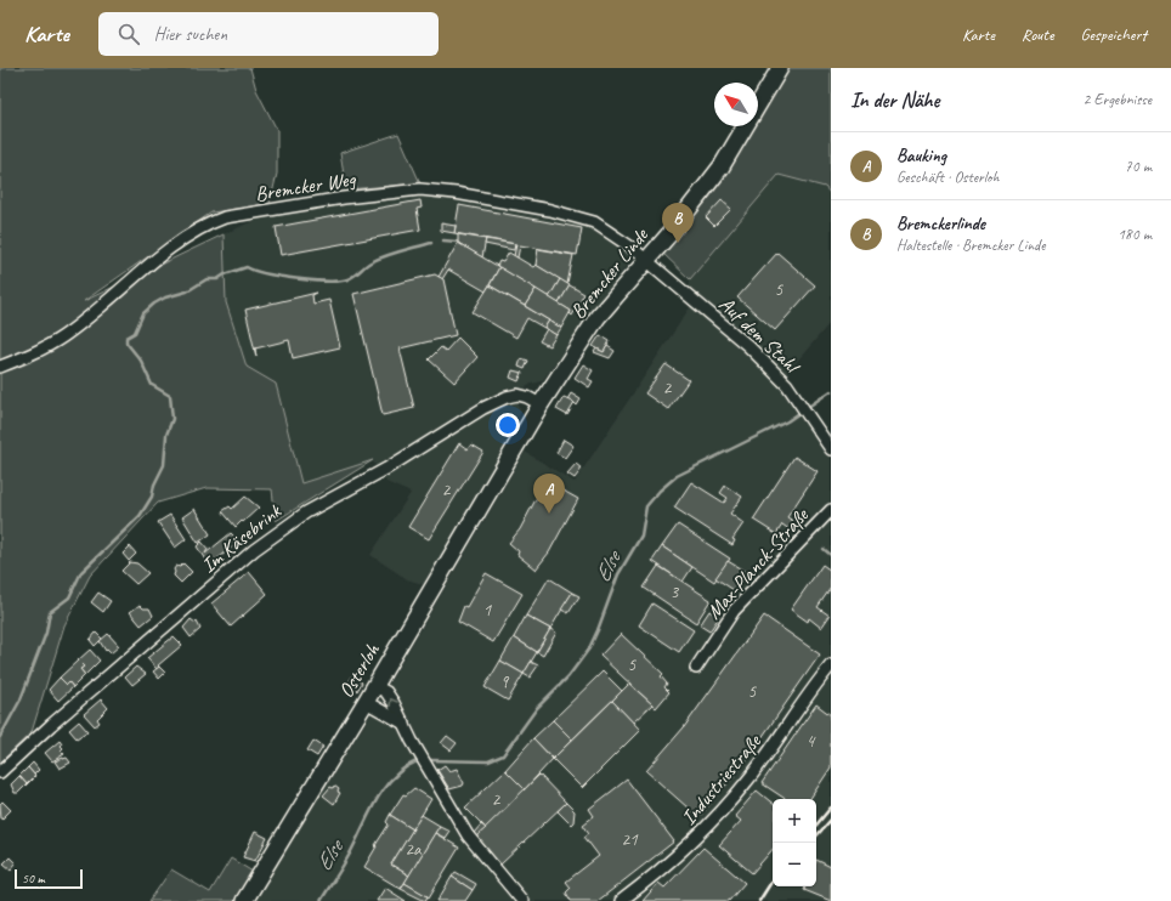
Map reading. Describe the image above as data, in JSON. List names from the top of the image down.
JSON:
{
  "streets": {
    "main road": ["Bremcker Linde", "Osterloh"],
    "street": [
      "Bremcker Weg",
      "Auf dem Stahl",
      "Im Käsebrink",
      "Max-Planck-Straße",
      "Industriestraße"
    ]
  },
  "crossings": [
    ["Bremcker Weg", "Bremcker Linde"],
    ["Bremcker Weg", "Auf dem Stahl"],
    ["Bremcker Linde", "Auf dem Stahl"],
    ["Bremcker Linde", "Im Käsebrink"],
    ["Bremcker Linde", "Osterloh"]
  ],
  "water": ["Else"],
  "house_numbers": [
    "5",
    "2",
    "2",
    "3",
    "1",
    "5",
    "9",
    "5",
    "4",
    "2",
    "21",
    "2a"
  ],
  "scale_bar": "50 m",
  "north": "top left",
  "page": {
    "header": "Karte",
    "search": "Hier suchen",
    "nav": ["Karte", "Route", "Gespeichert"],
    "heading": ["In der Nähe", "2 Ergebnisse"],
    "list": [
      {
        "mark": "A",
        "name": "Bauking",
        "note": "Geschäft · Osterloh",
        "value": "70 m"
      },
      {
        "mark": "B",
        "name": "Bremckerlinde",
        "note": "Haltestelle · Bremcker Linde",
        "value": "180 m"
      }
    ],
    "pins": ["B", "A"],
    "map_buttons": ["+", "−"],
    "scale": "50 m"
  }
}
